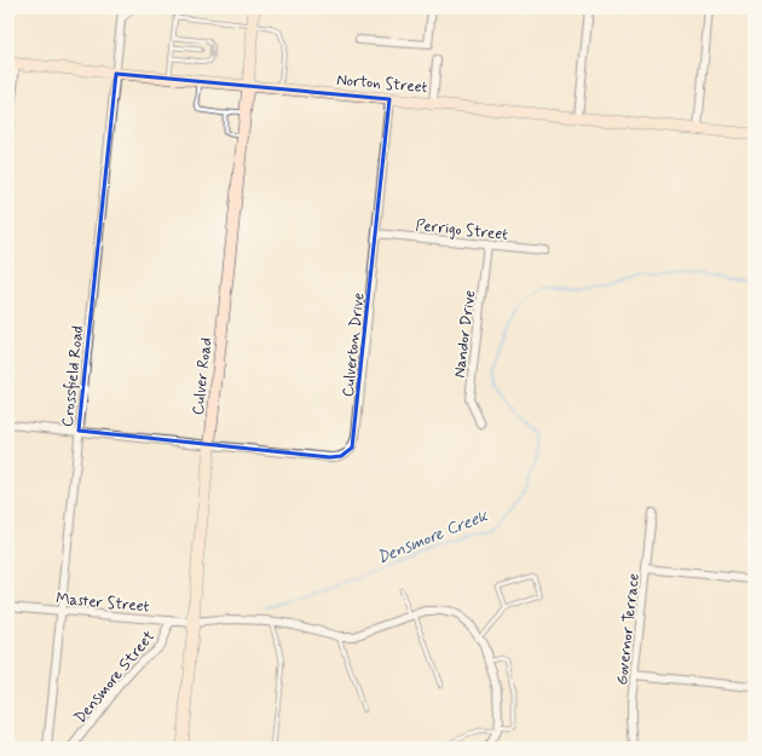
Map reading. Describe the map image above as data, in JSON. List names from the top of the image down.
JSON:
{
  "streets": {
    "main road": ["Norton Street", "Culver Road"],
    "street": [
      "Perrigo Street",
      "Nandor Drive",
      "Culverton Drive",
      "Crossfield Road",
      "Master Street",
      "Governor Terrace",
      "Densmore Street"
    ]
  },
  "crossings": [
    ["Norton Street", "Culverton Drive"],
    ["Norton Street", "Crossfield Road"],
    ["Norton Street", "Culver Road"],
    ["Perrigo Street", "Nandor Drive"],
    ["Perrigo Street", "Culverton Drive"],
    ["Culverton Drive", "Crossfield Road"],
    ["Culverton Drive", "Culver Road"],
    ["Crossfield Road", "Master Street"],
    ["Culver Road", "Master Street"],
    ["Master Street", "Densmore Street"]
  ],
  "water": ["Densmore Creek"]
}
